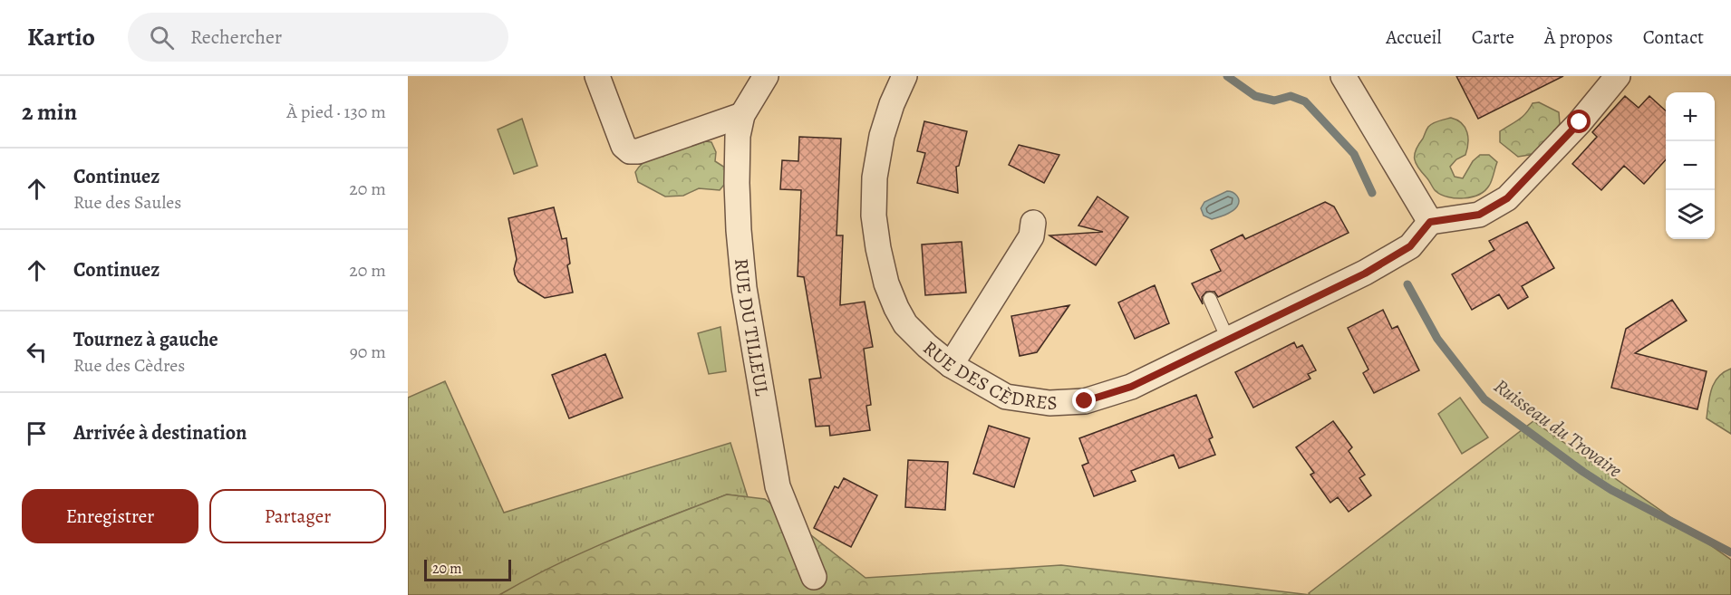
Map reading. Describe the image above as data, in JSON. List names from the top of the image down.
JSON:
{
  "streets": {
    "street": ["RUE DU TILLEUL", "RUE DES CÈDRES"]
  },
  "water": ["Ruisseau du Trovaire"],
  "scale_bar": "20 m",
  "page": {
    "header": "Kartio",
    "search": "Rechercher",
    "nav": [
      "Accueil",
      "Carte",
      "À propos",
      "Contact"
    ],
    "heading": ["2 min", "À pied · 130 m"],
    "map_buttons": ["+", "−"],
    "list": [
      ["Continuez", "Rue des Saules", "20 m"],
      ["Continuez", "20 m"],
      ["Tournez à gauche", "Rue des Cèdres", "90 m"],
      "Arrivée à destination"
    ],
    "buttons": ["Enregistrer", "Partager"],
    "scale": "20 m"
  }
}
